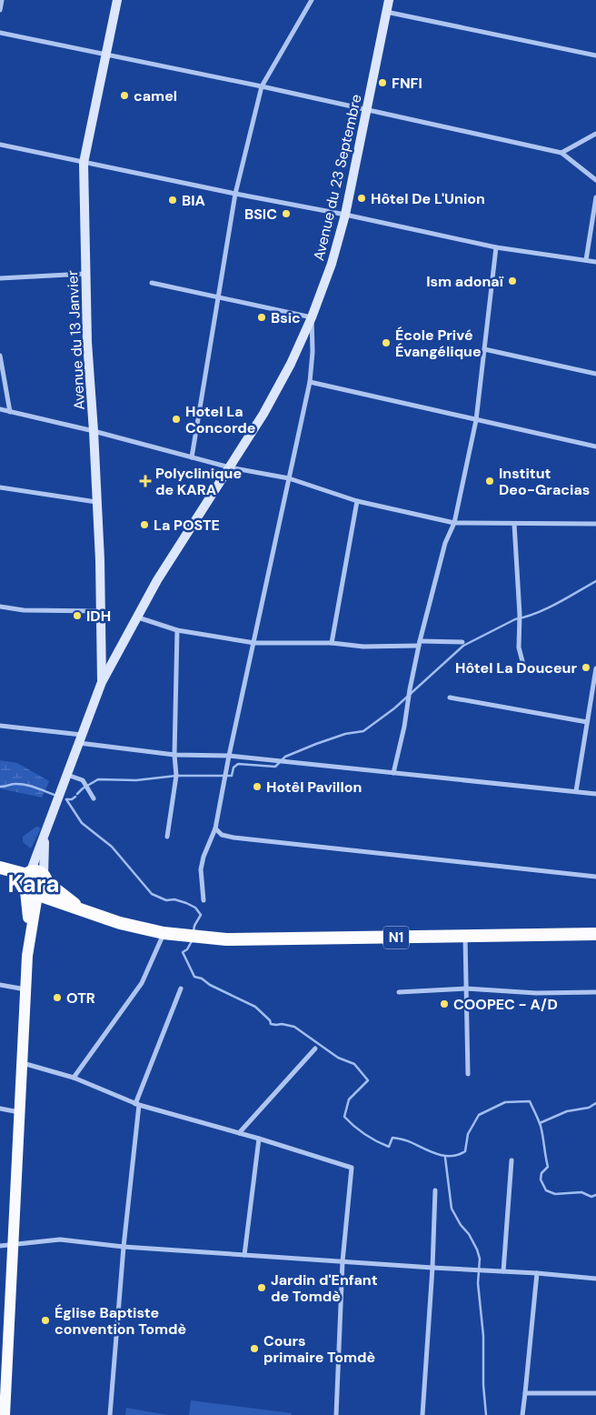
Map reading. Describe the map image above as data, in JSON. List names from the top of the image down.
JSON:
{
  "streets": {
    "highway": ["N1"],
    "main road": ["Avenue du 23 Septembre", "Avenue du 13 Janvier"]
  },
  "crossings": [
    ["Avenue du 23 Septembre", "Avenue du 13 Janvier"],
    ["Avenue du 23 Septembre", "N1"]
  ],
  "districts": ["Kara"],
  "places": {
    "other": [
      "FNFI",
      "camel",
      "Hôtel De L'Union",
      "BIA",
      "BSIC",
      "Ism adonaï",
      "Bsic",
      "École Privé Évangélique",
      "Hotel La Concorde",
      "Institut Deo-Gracias",
      "La POSTE",
      "IDH",
      "Hôtel La Douceur",
      "Hotêl Pavillon",
      "OTR",
      "COOPEC - A/D",
      "Jardin d'Enfant de Tomdè",
      "Église Baptiste convention Tomdè",
      "Cours primaire Tomdè"
    ],
    "health": ["Polyclinique de KARA"]
  }
}
